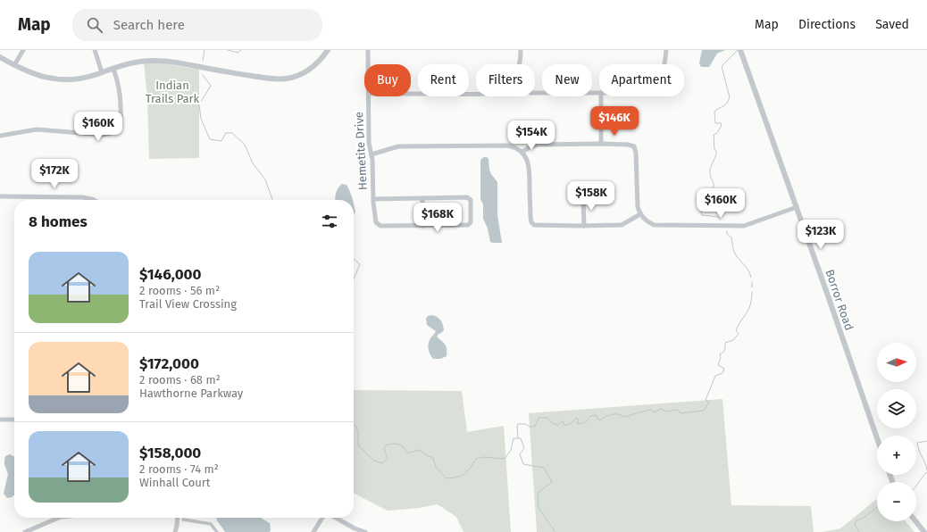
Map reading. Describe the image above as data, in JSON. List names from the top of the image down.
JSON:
{
  "streets": {
    "street": ["Hemetite Drive", "Borror Road"]
  },
  "parks": ["Indian Trails Park"],
  "north": "right",
  "page": {
    "header": "Map",
    "search": "Search here",
    "nav": ["Map", "Directions", "Saved"],
    "chip": [
      "Buy",
      "Rent",
      "Filters",
      "New",
      "Apartment"
    ],
    "price": [
      "$146K",
      "$160K",
      "$154K",
      "$172K",
      "$158K",
      "$160K",
      "$168K",
      "$123K"
    ],
    "heading": "8 homes",
    "list": [
      {
        "name": "$146,000",
        "note": "2 rooms · 56 m² · Trail View Crossing"
      },
      {
        "name": "$172,000",
        "note": "2 rooms · 68 m² · Hawthorne Parkway"
      },
      {
        "name": "$158,000",
        "note": "2 rooms · 74 m² · Winhall Court"
      }
    ],
    "map_buttons": ["+", "−"]
  }
}
